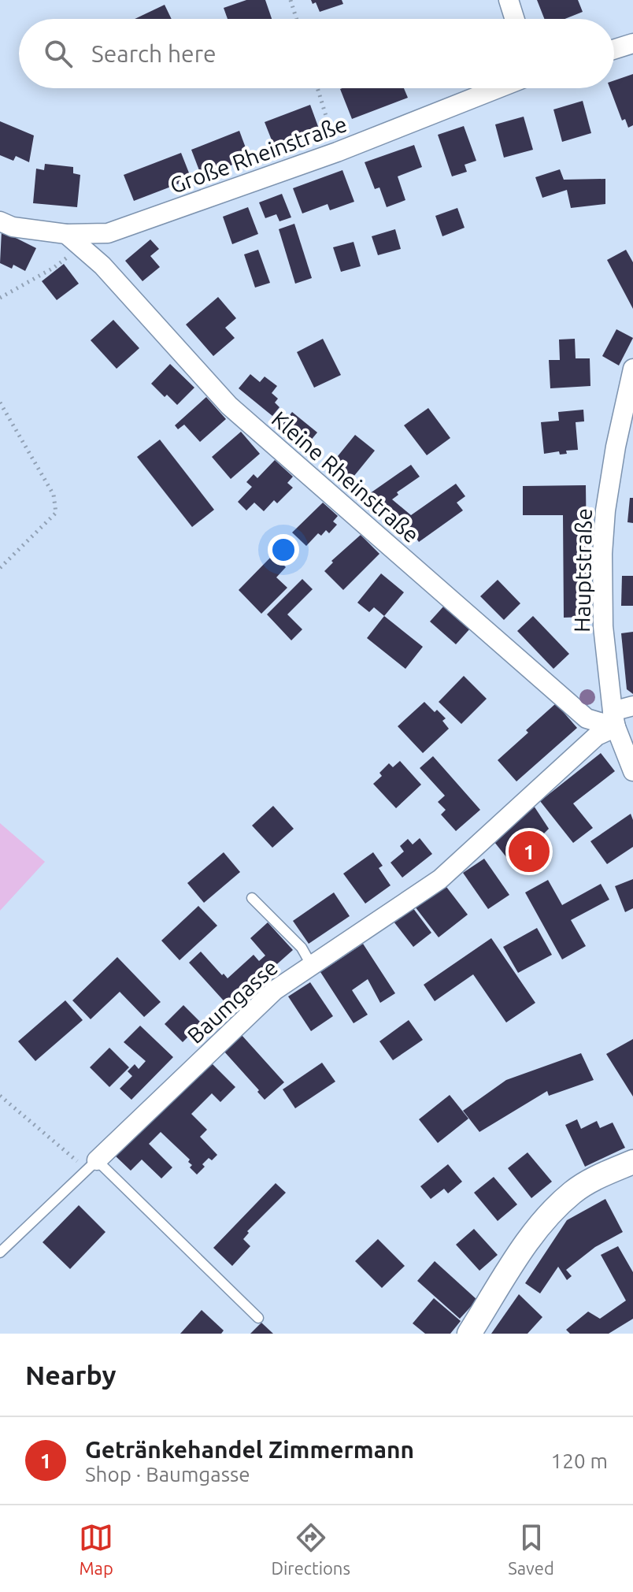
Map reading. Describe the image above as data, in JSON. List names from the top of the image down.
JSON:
{
  "streets": {
    "street": [
      "Große Rheinstraße",
      "Kleine Rheinstraße",
      "Hauptstraße",
      "Baumgasse"
    ]
  },
  "crossings": [
    ["Große Rheinstraße", "Kleine Rheinstraße"],
    ["Kleine Rheinstraße", "Hauptstraße"],
    ["Kleine Rheinstraße", "Baumgasse"],
    ["Hauptstraße", "Baumgasse"]
  ],
  "page": {
    "search": "Search here",
    "pins": "1",
    "heading": "Nearby",
    "list": [
      {
        "mark": "1",
        "name": "Getränkehandel Zimmermann",
        "note": "Shop · Baumgasse",
        "value": "120 m"
      }
    ],
    "nav": ["Map", "Directions", "Saved"]
  }
}
